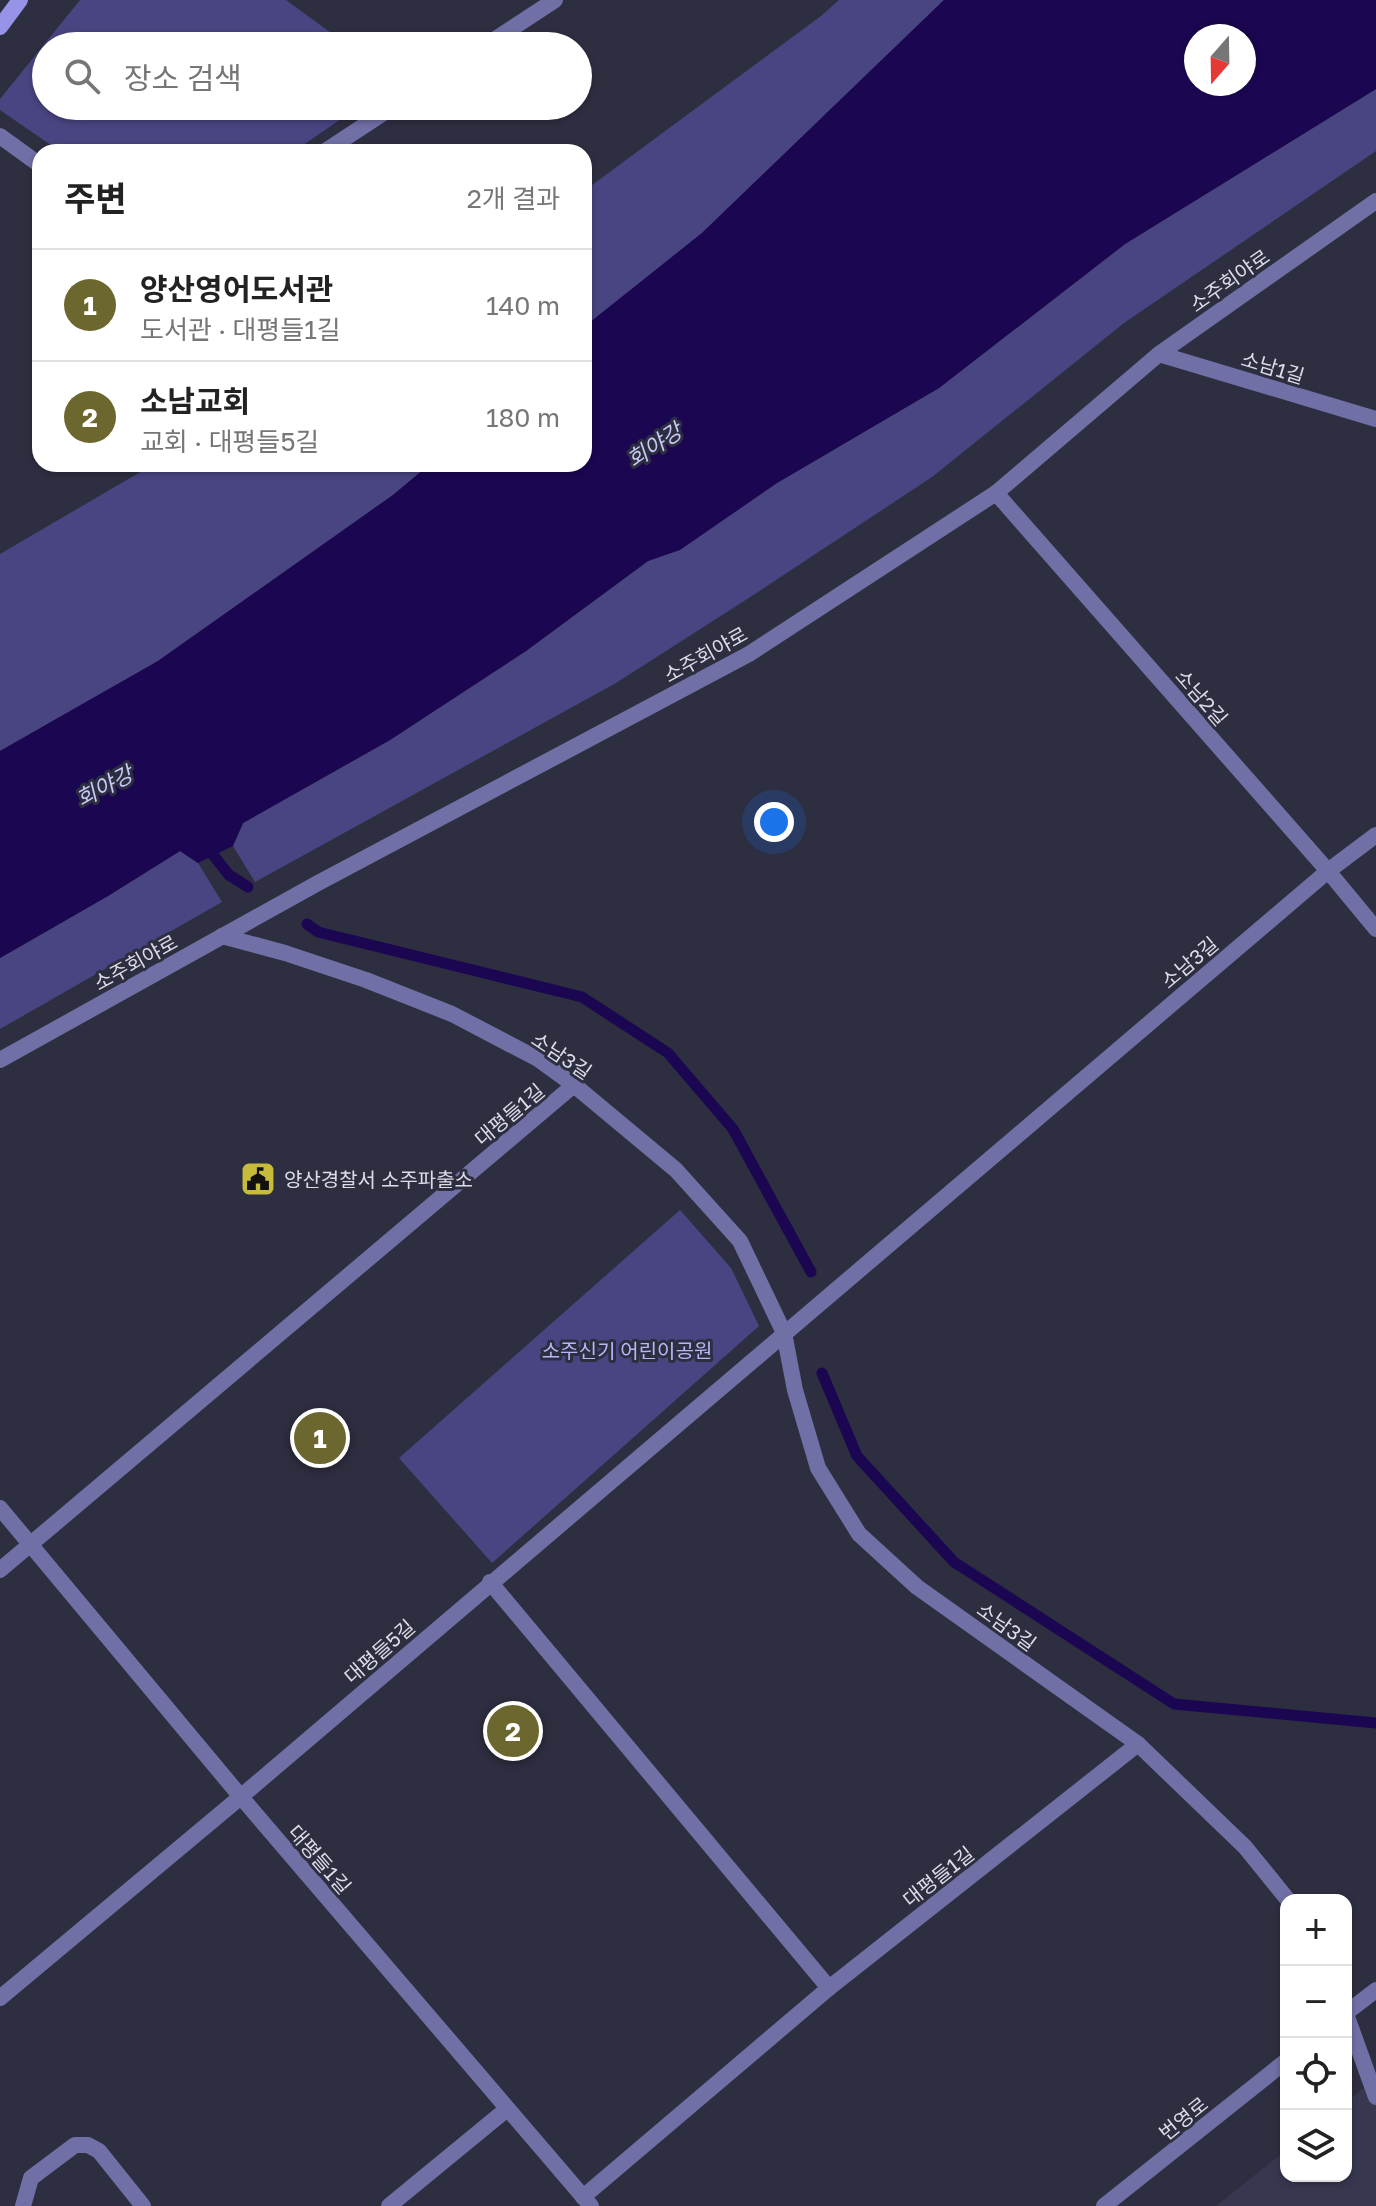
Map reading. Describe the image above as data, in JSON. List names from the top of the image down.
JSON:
{
  "streets": {
    "street": [
      "소주회야로",
      "소남1길",
      "소남2길",
      "소남3길",
      "대평들1길",
      "대평들5길",
      "번영로"
    ]
  },
  "crossings": [
    ["소주회야로", "소남1길"],
    ["소주회야로", "소남2길"],
    ["소주회야로", "소남3길"],
    ["소남2길", "소남3길"],
    ["소남3길", "대평들1길"],
    ["소남3길", "대평들5길"],
    ["대평들1길", "대평들5길"]
  ],
  "water": ["회야강"],
  "parks": ["소주신기 어린이공원"],
  "places": {
    "public building": ["양산경찰서 소주파출소"]
  },
  "north": "bottom",
  "page": {
    "search": "장소 검색",
    "heading": ["주변", "2개 결과"],
    "list": [
      {
        "mark": "1",
        "name": "양산영어도서관",
        "note": "도서관 · 대평들1길",
        "value": "140 m"
      },
      {
        "mark": "2",
        "name": "소남교회",
        "note": "교회 · 대평들5길",
        "value": "180 m"
      }
    ],
    "pins": ["1", "2"],
    "map_buttons": ["+", "−"]
  }
}
